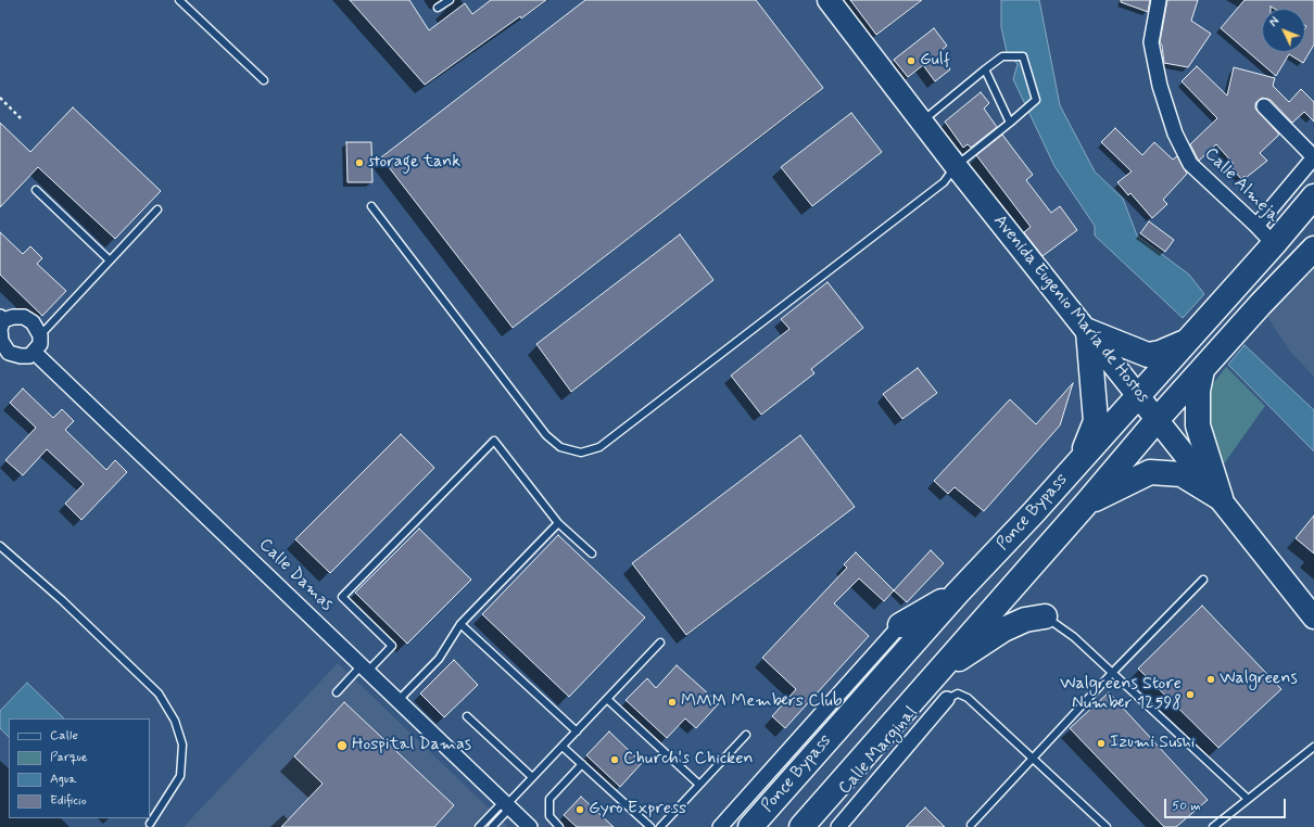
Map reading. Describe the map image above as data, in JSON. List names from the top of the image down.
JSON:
{
  "streets": {
    "highway": ["Ponce Bypass"],
    "main road": ["Avenida Eugenio María de Hostos"],
    "street": ["Calle Almeja", "Calle Damas", "Calle Marginal"]
  },
  "crossings": [
    ["Calle Almeja", "Ponce Bypass"],
    ["Avenida Eugenio María de Hostos", "Ponce Bypass"]
  ],
  "places": [
    "Gulf",
    "storage tank",
    "Walgreens",
    "Walgreens Store Number 12598",
    "MMM Members Club",
    "Izumi Sushi",
    "Hospital Damas",
    "Church's Chicken",
    "Gyro Express"
  ],
  "legend": [
    "Calle",
    "Parque",
    "Agua",
    "Edificio"
  ],
  "scale_bar": "50 m",
  "north": "top left"
}
